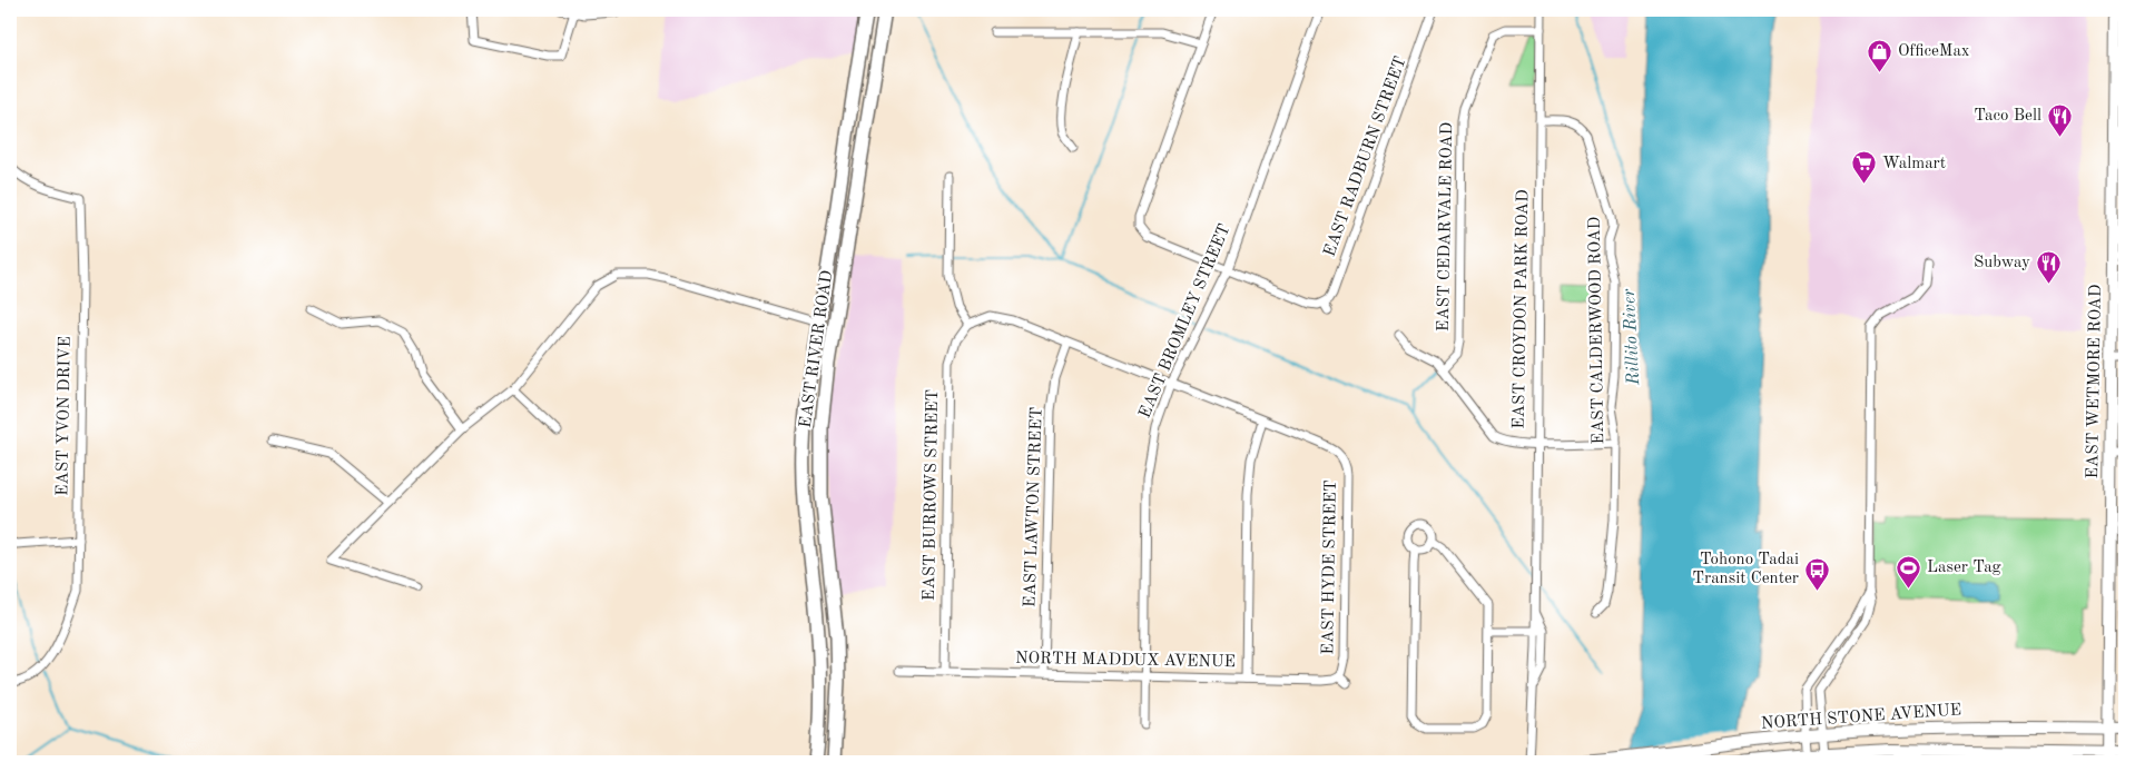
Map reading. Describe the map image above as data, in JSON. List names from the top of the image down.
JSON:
{
  "streets": {
    "main road": ["EAST RIVER ROAD", "EAST WETMORE ROAD", "NORTH STONE AVENUE"],
    "street": [
      "EAST RADBURN STREET",
      "EAST CEDARVALE ROAD",
      "EAST CROYDON PARK ROAD",
      "EAST BROMLEY STREET",
      "EAST CALDERWOOD ROAD",
      "EAST YVON DRIVE",
      "EAST BURROWS STREET",
      "EAST LAWTON STREET",
      "EAST HYDE STREET",
      "NORTH MADDUX AVENUE"
    ]
  },
  "crossings": [
    ["EAST RADBURN STREET", "EAST BROMLEY STREET"],
    ["EAST CEDARVALE ROAD", "EAST CROYDON PARK ROAD"],
    ["EAST CROYDON PARK ROAD", "EAST CALDERWOOD ROAD"],
    ["EAST BROMLEY STREET", "NORTH MADDUX AVENUE"],
    ["EAST WETMORE ROAD", "NORTH STONE AVENUE"],
    ["EAST BURROWS STREET", "NORTH MADDUX AVENUE"],
    ["EAST LAWTON STREET", "NORTH MADDUX AVENUE"],
    ["EAST HYDE STREET", "NORTH MADDUX AVENUE"]
  ],
  "water": ["Rillito River"],
  "places": {
    "shop": ["OfficeMax"],
    "restaurant": ["Taco Bell", "Subway"],
    "supermarket": ["Walmart"],
    "sports": ["Laser Tag"],
    "bus stop": ["Tohono Tadai Transit Center"]
  }
}
